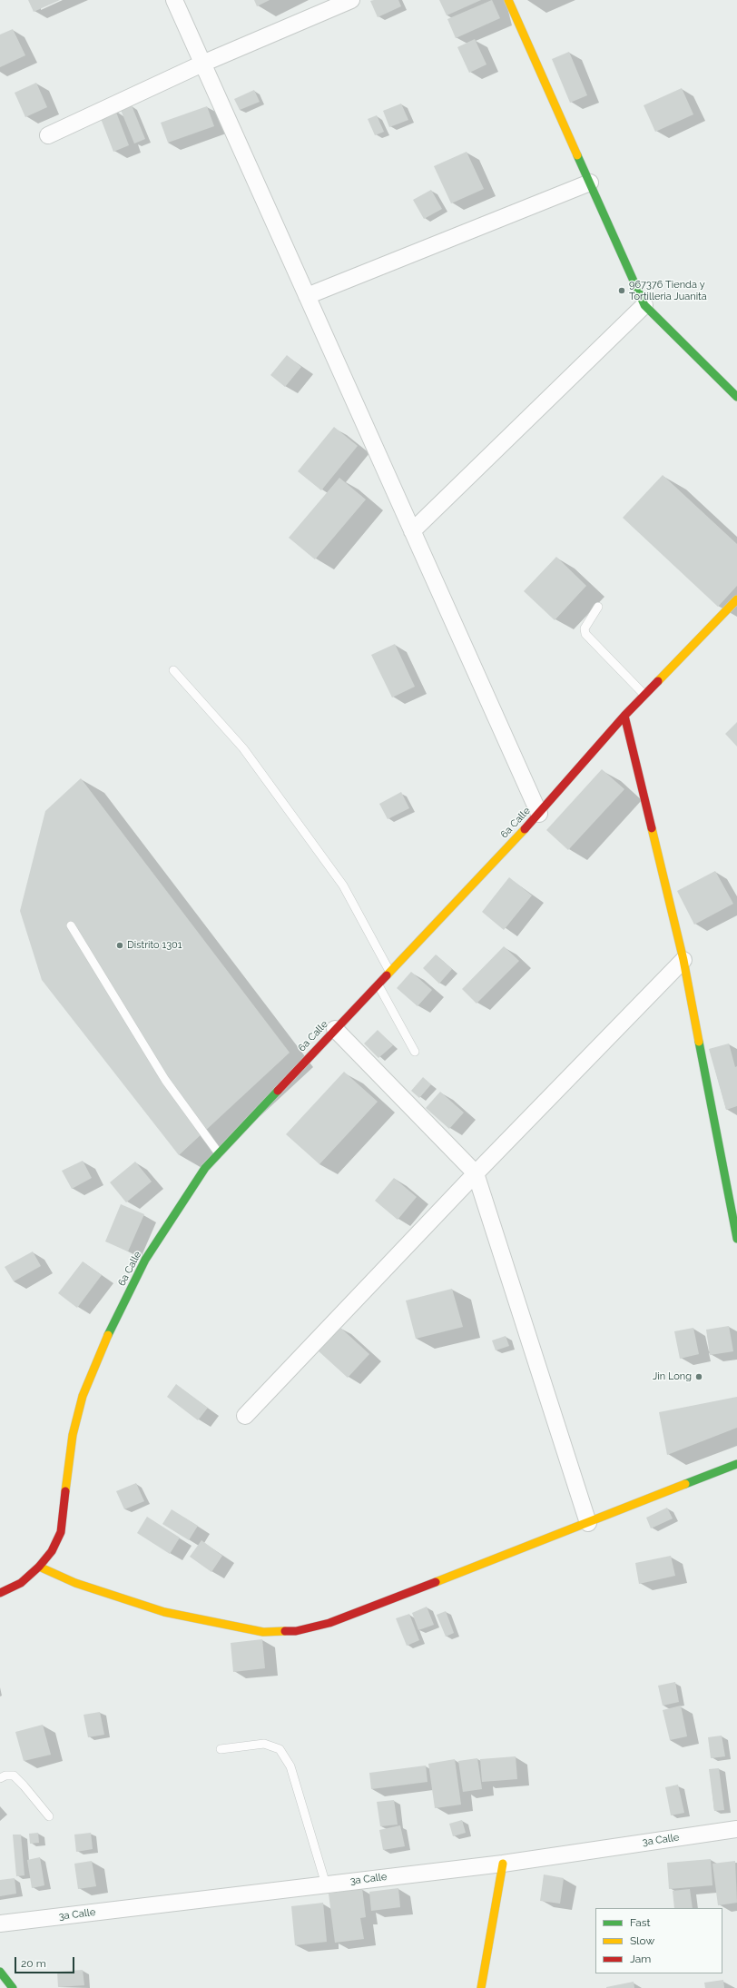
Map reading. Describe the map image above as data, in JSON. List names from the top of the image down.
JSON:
{
  "streets": {
    "street": ["6a Calle", "3a Calle"]
  },
  "places": ["967376 Tienda y Tortilleria Juanita", "Distrito 1301", "Jin Long"],
  "legend": ["Fast", "Slow", "Jam"],
  "scale_bar": "20 m"
}
